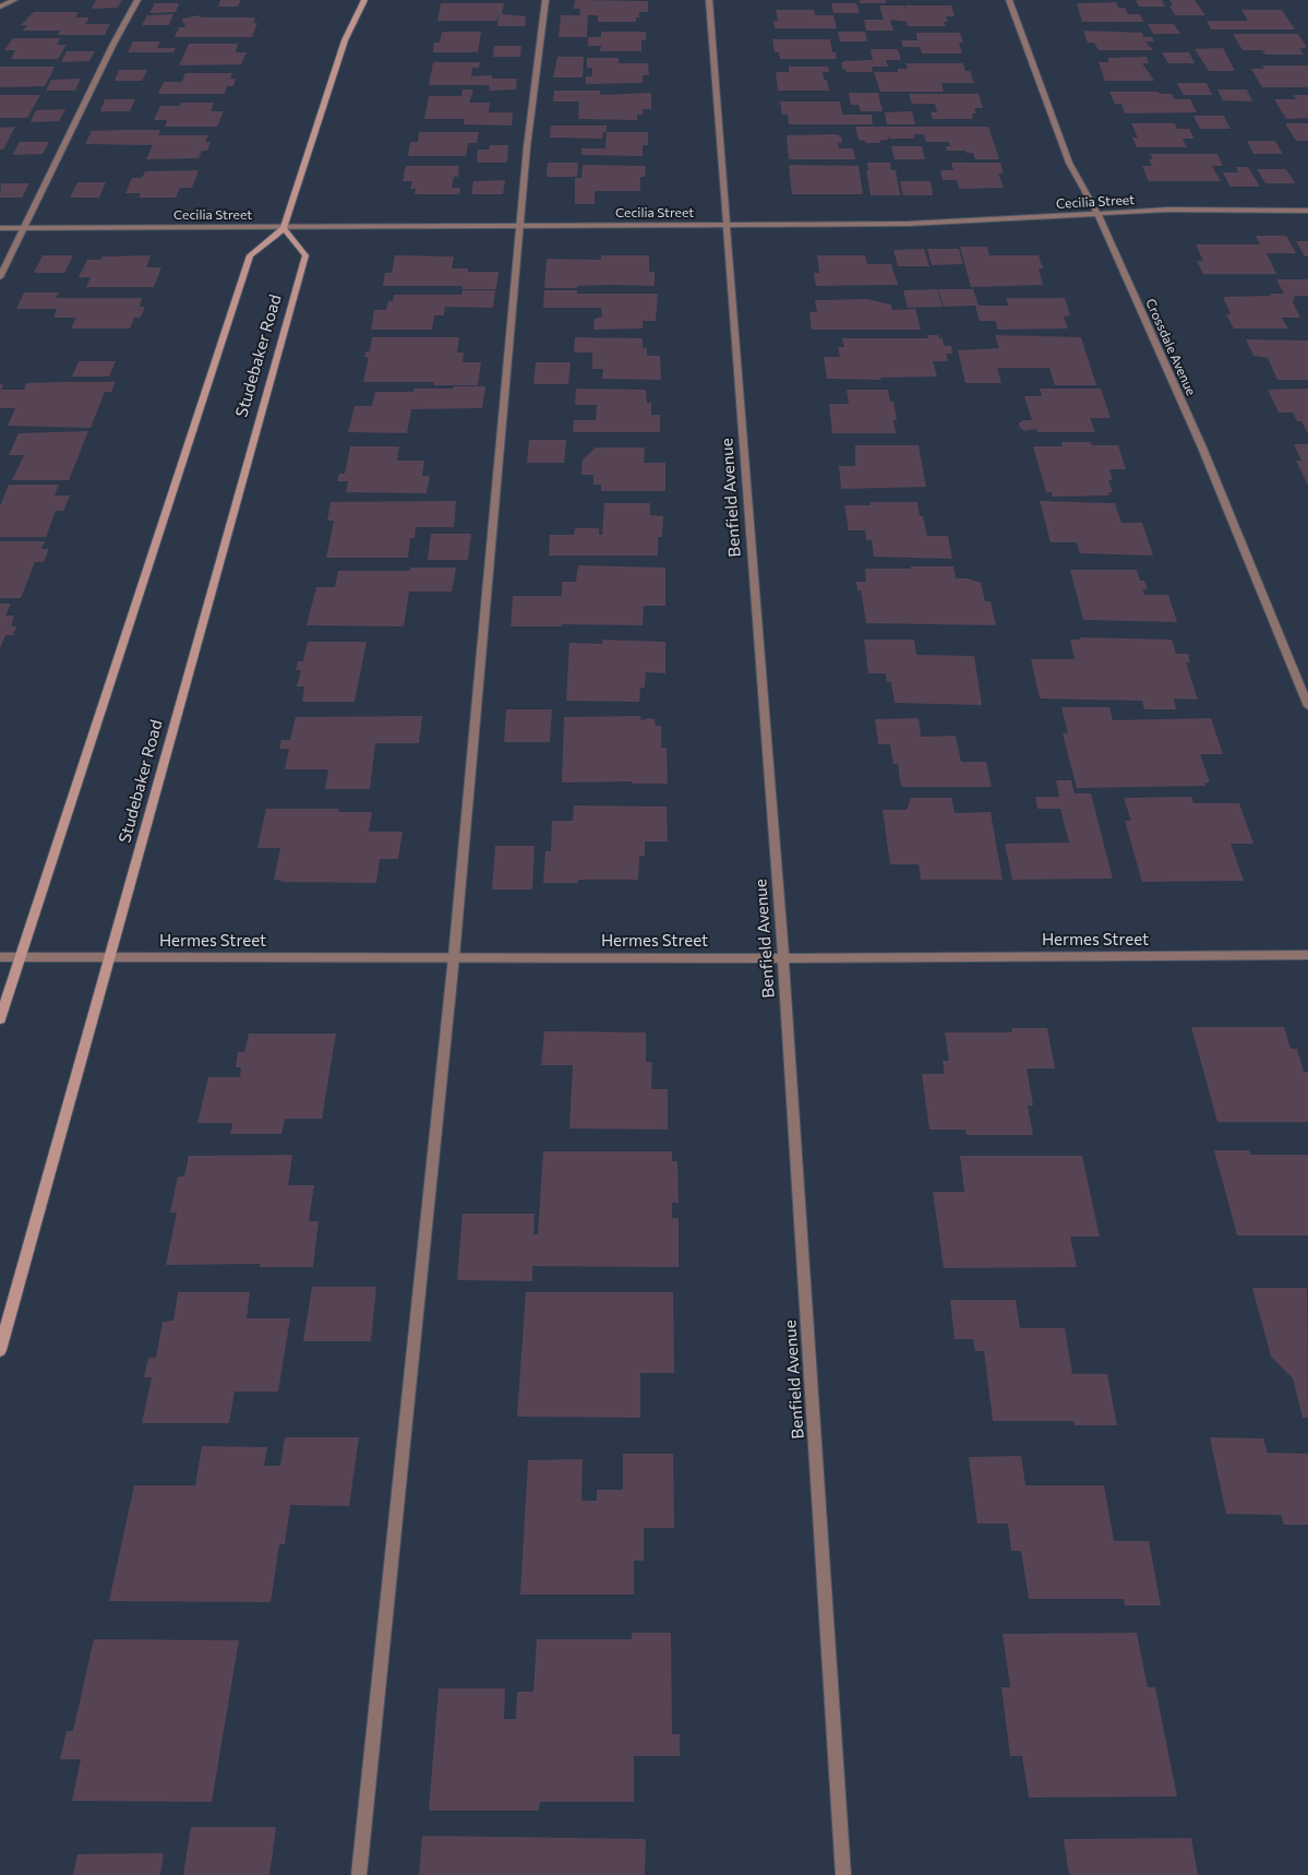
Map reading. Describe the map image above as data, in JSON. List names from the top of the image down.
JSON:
{
  "streets": {
    "main road": ["Studebaker Road"],
    "street": [
      "Cecilia Street",
      "Crossdale Avenue",
      "Benfield Avenue",
      "Hermes Street"
    ]
  },
  "crossings": [
    ["Cecilia Street", "Crossdale Avenue"],
    ["Cecilia Street", "Studebaker Road"],
    ["Cecilia Street", "Benfield Avenue"],
    ["Studebaker Road", "Hermes Street"],
    ["Benfield Avenue", "Hermes Street"]
  ]
}
